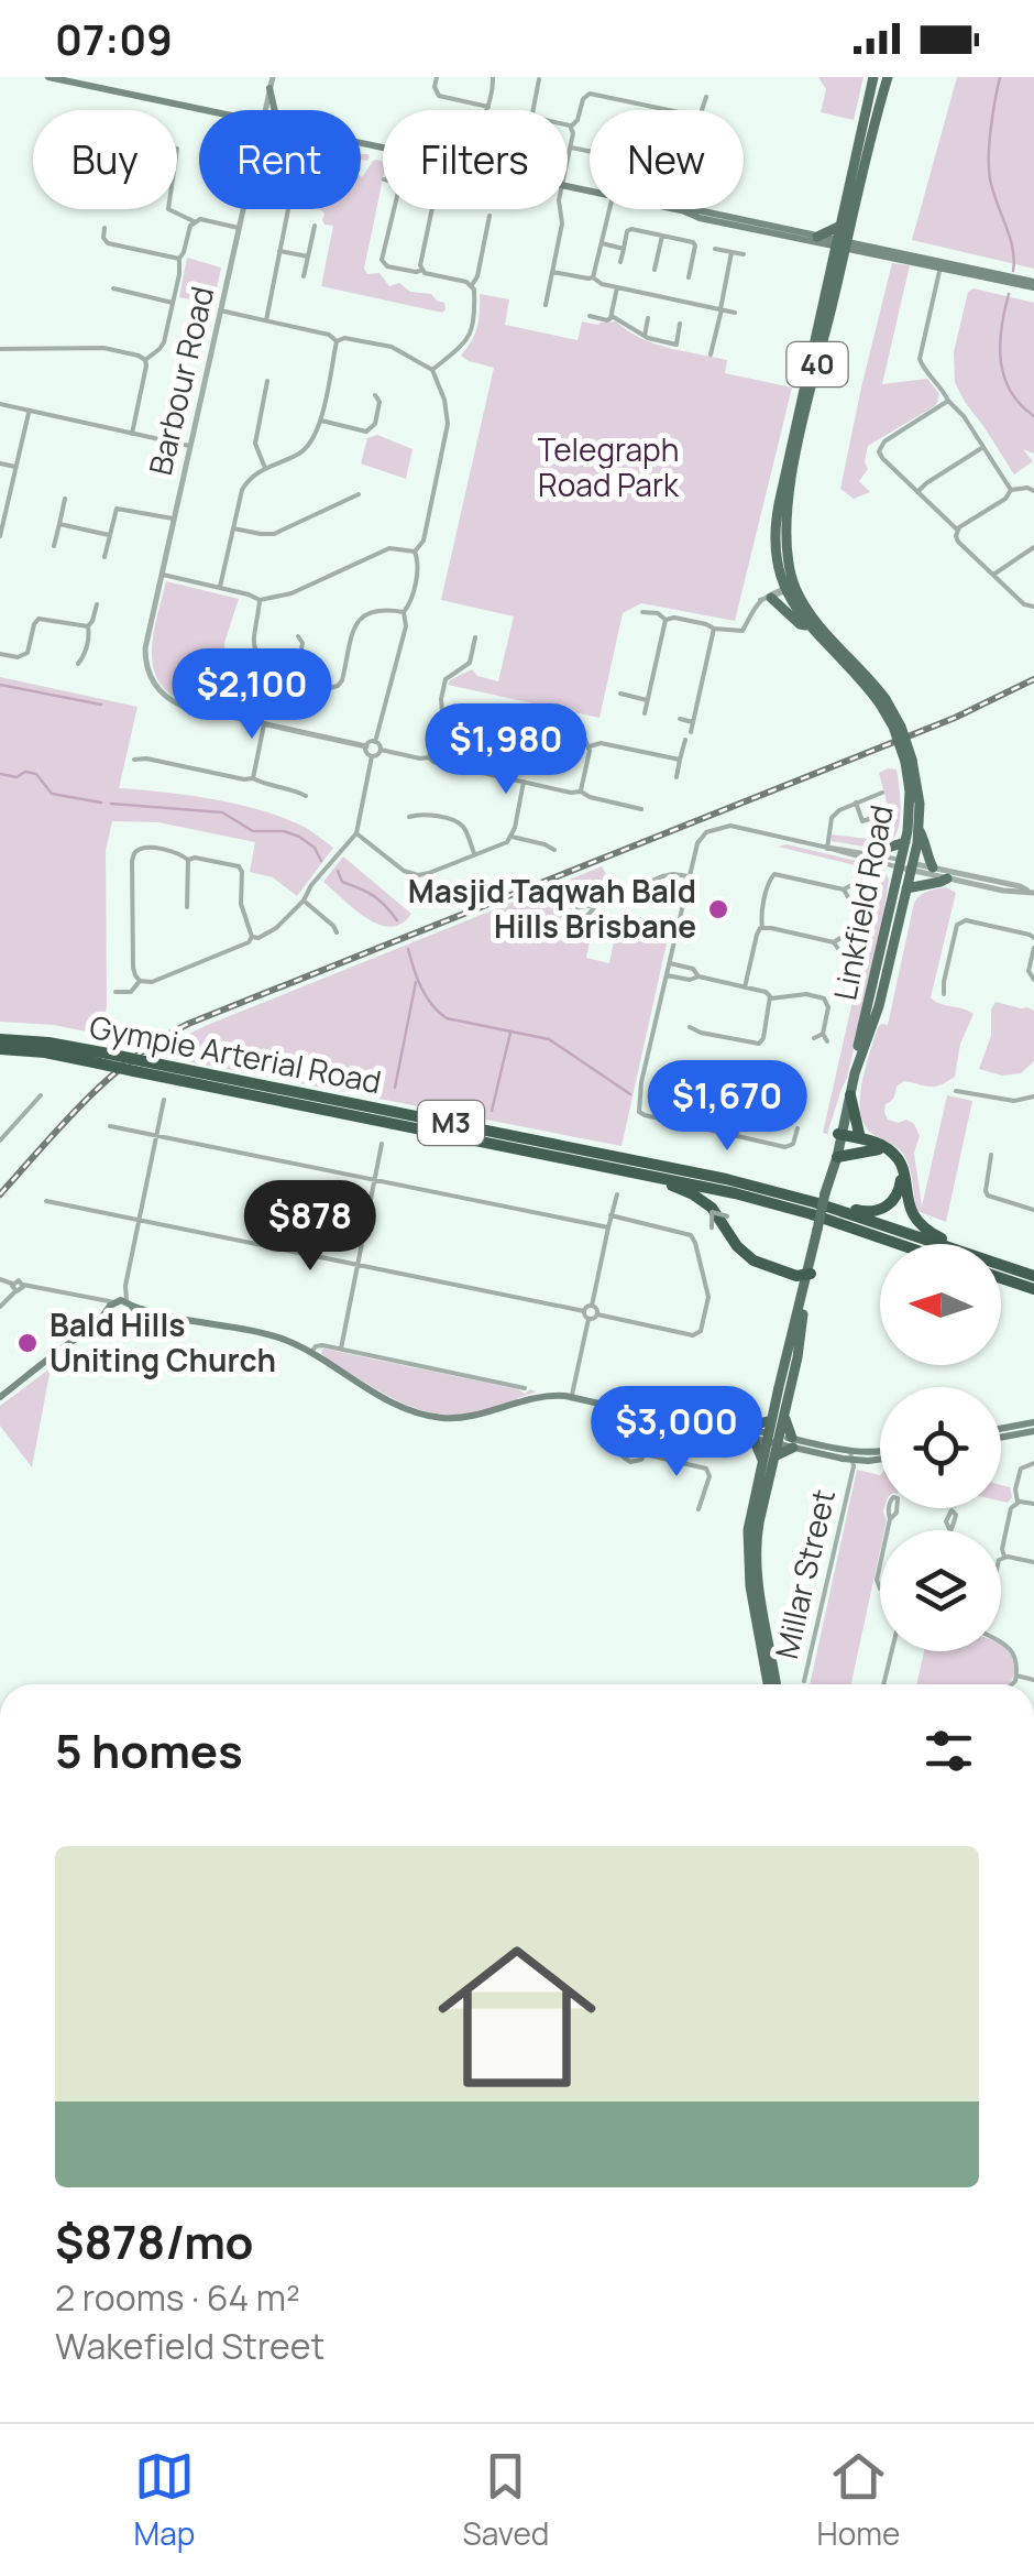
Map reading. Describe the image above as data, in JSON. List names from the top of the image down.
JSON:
{
  "streets": {
    "highway": ["Gympie Arterial Road", "M3"],
    "main road": ["40", "Linkfield Road"],
    "street": ["Barbour Road", "Millar Street"]
  },
  "crossings": [
    ["40", "Linkfield Road"]
  ],
  "parks": ["Telegraph Road Park"],
  "places": ["Masjid Taqwah Bald Hills Brisbane", "Bald Hills Uniting Church"],
  "north": "left",
  "page": {
    "status": "07:09",
    "chip": [
      "Buy",
      "Rent",
      "Filters",
      "New"
    ],
    "price": [
      "$2,100",
      "$1,980",
      "$1,670",
      "$878",
      "$3,000"
    ],
    "heading": "5 homes",
    "list": [
      {
        "name": "$878/mo",
        "note": "2 rooms · 64 m² · Wakefield Street"
      }
    ],
    "tabs": ["Map", "Saved", "Home"]
  }
}
